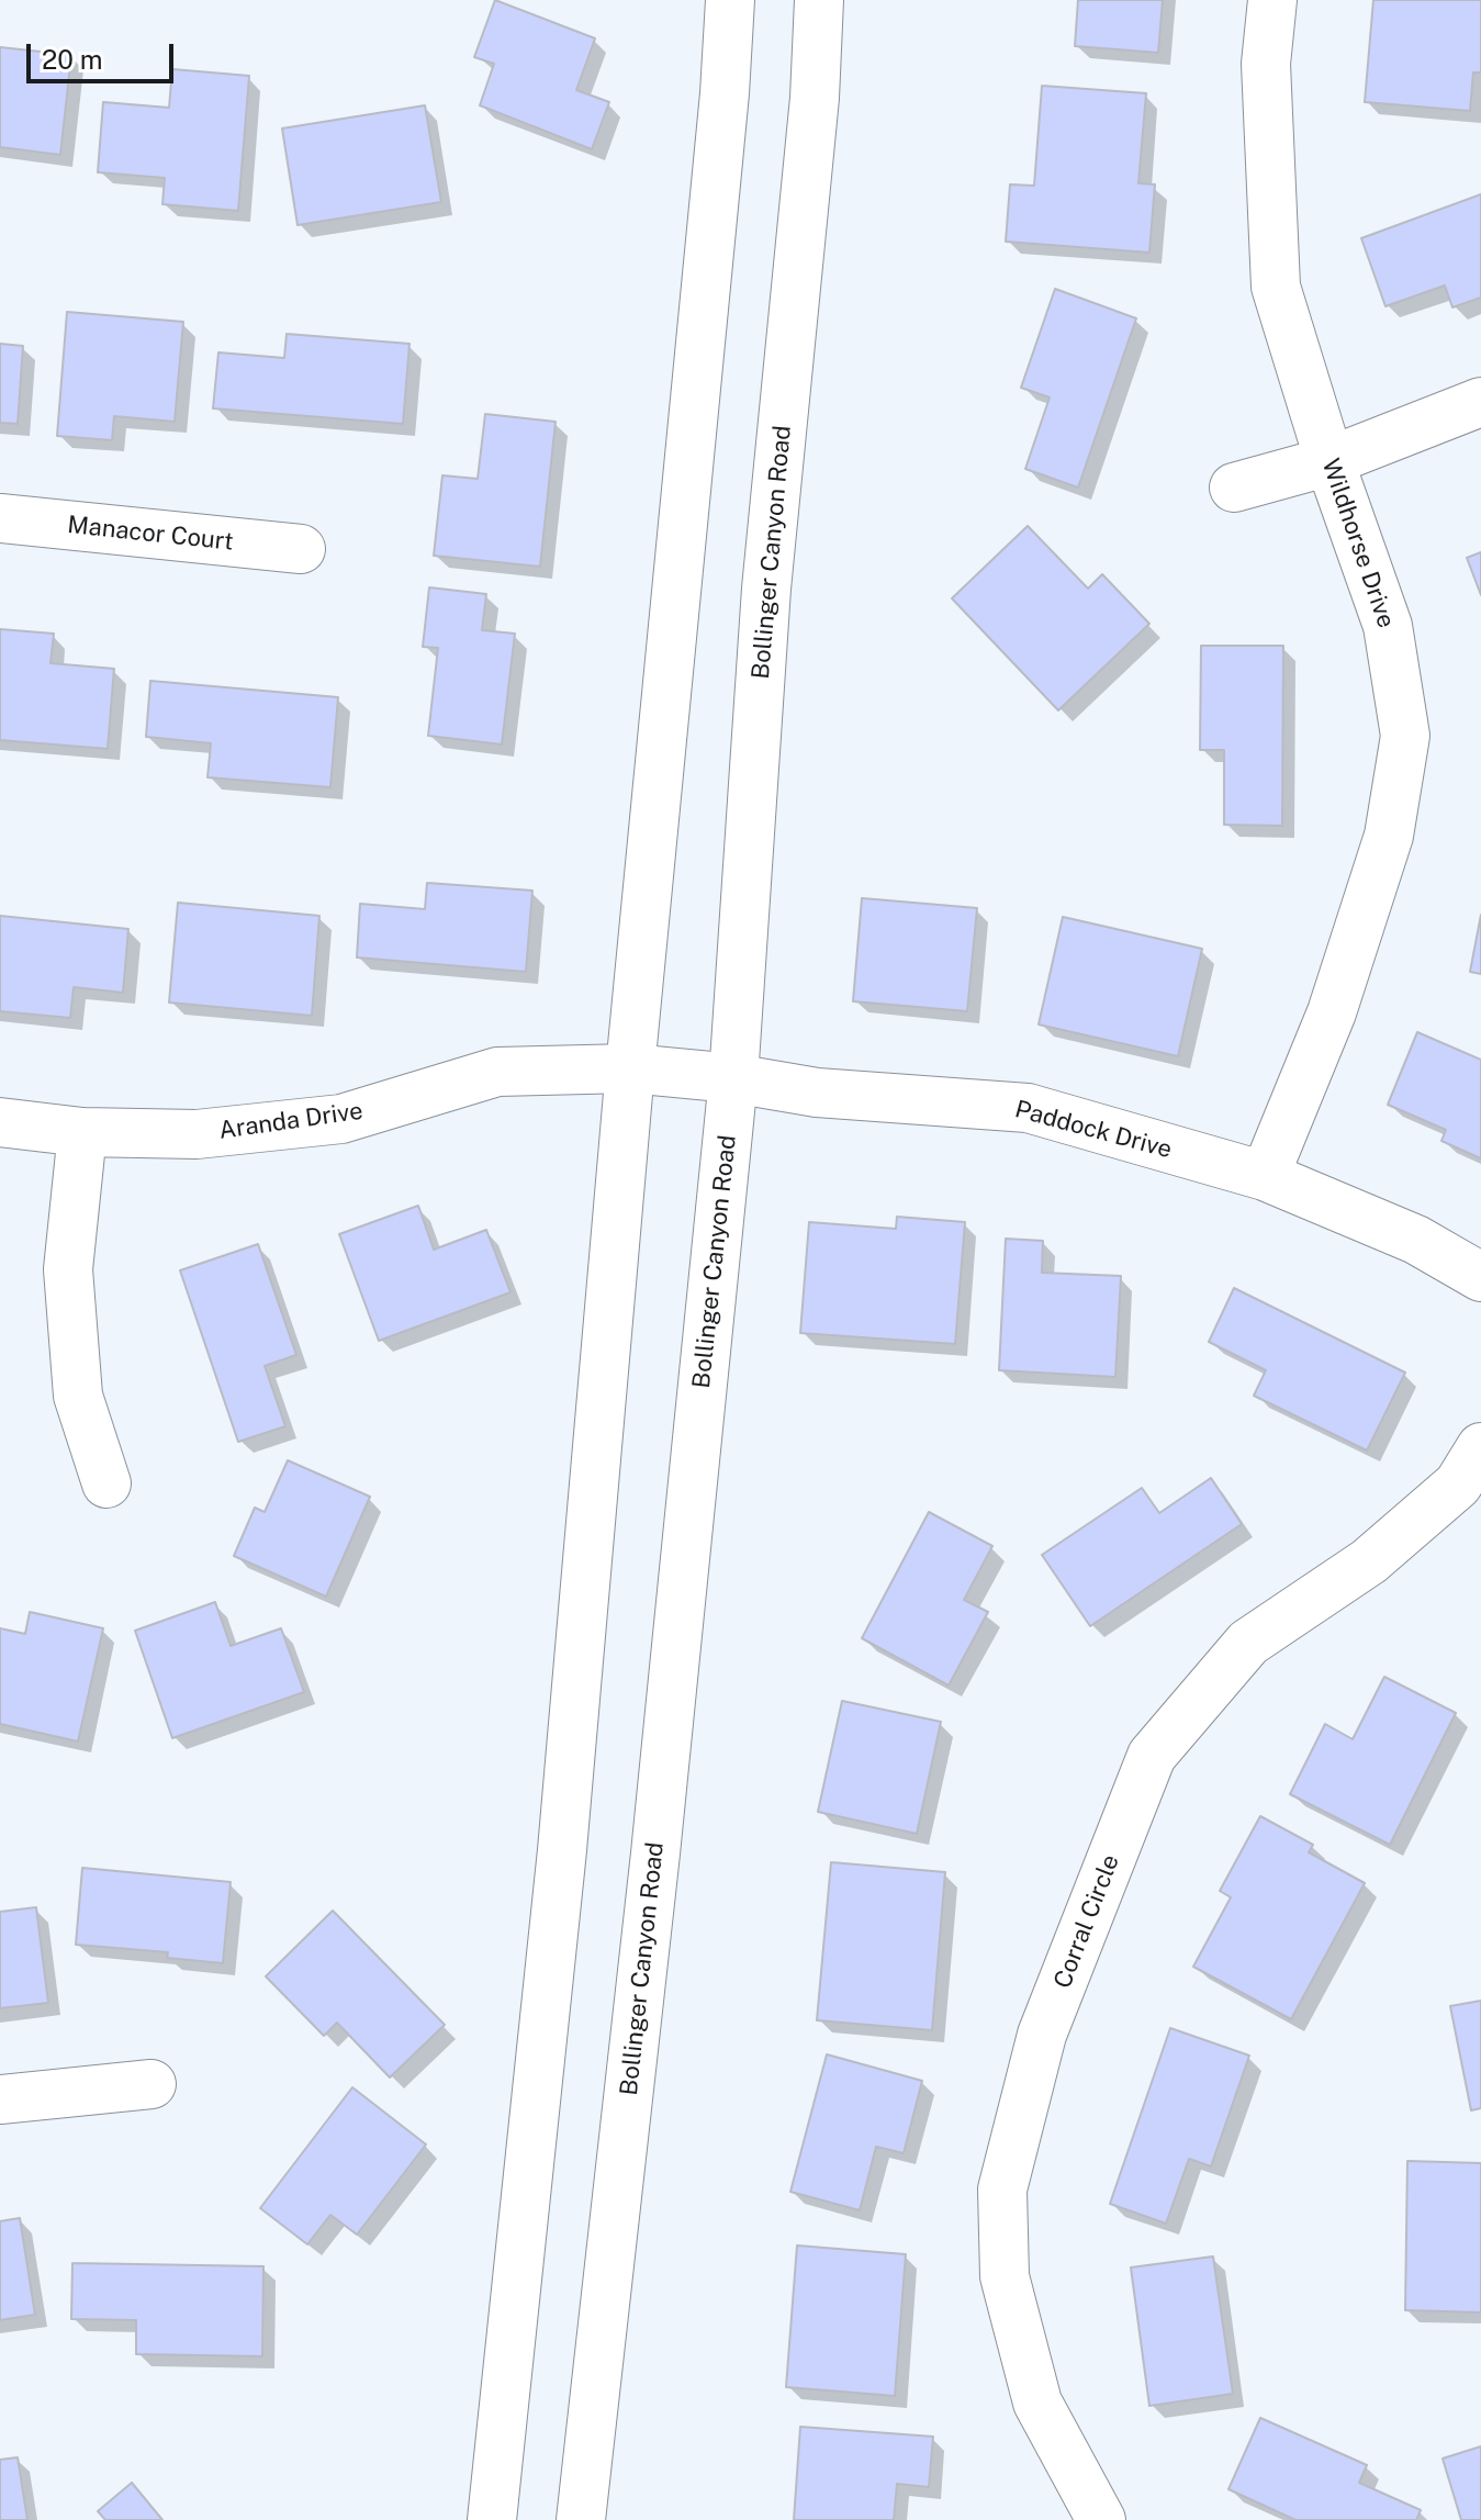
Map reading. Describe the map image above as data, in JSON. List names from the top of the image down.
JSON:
{
  "streets": {
    "street": [
      "Manacor Court",
      "Wildhorse Drive",
      "Bollinger Canyon Road",
      "Aranda Drive",
      "Paddock Drive",
      "Corral Circle"
    ]
  },
  "crossings": [
    ["Wildhorse Drive", "Paddock Drive"],
    ["Bollinger Canyon Road", "Paddock Drive"],
    ["Aranda Drive", "Paddock Drive"]
  ],
  "scale_bar": "20 m"
}
